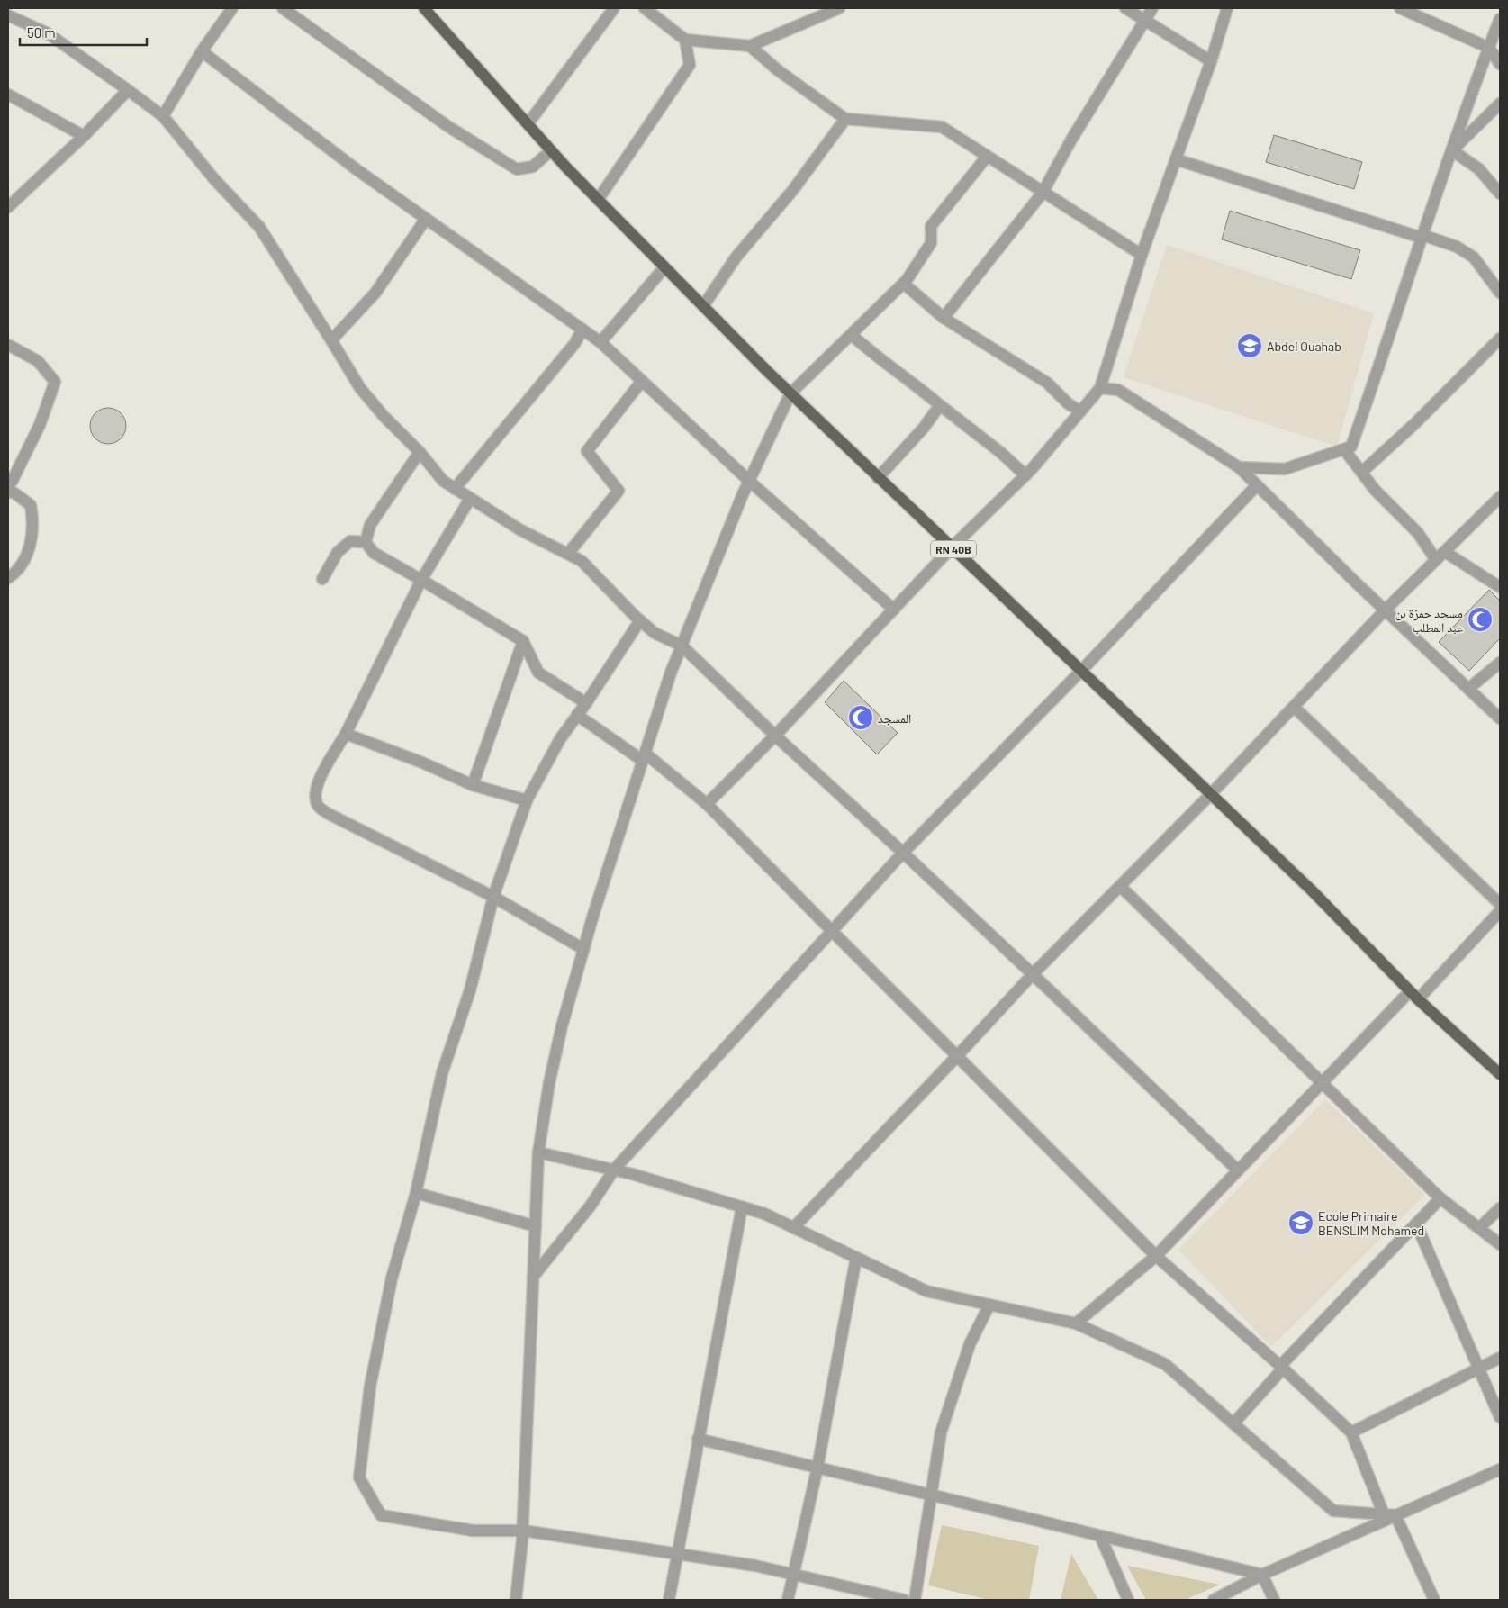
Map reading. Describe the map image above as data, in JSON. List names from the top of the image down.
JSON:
{
  "streets": {
    "main road": ["RN 40B"]
  },
  "places": {
    "school or university": ["Abdel Ouahab", "Ecole Primaire BENSLIM Mohamed"],
    "mosque": ["مسجد حمزة بن عبد المطلب", "المسجد"]
  },
  "scale_bar": "50 m"
}
